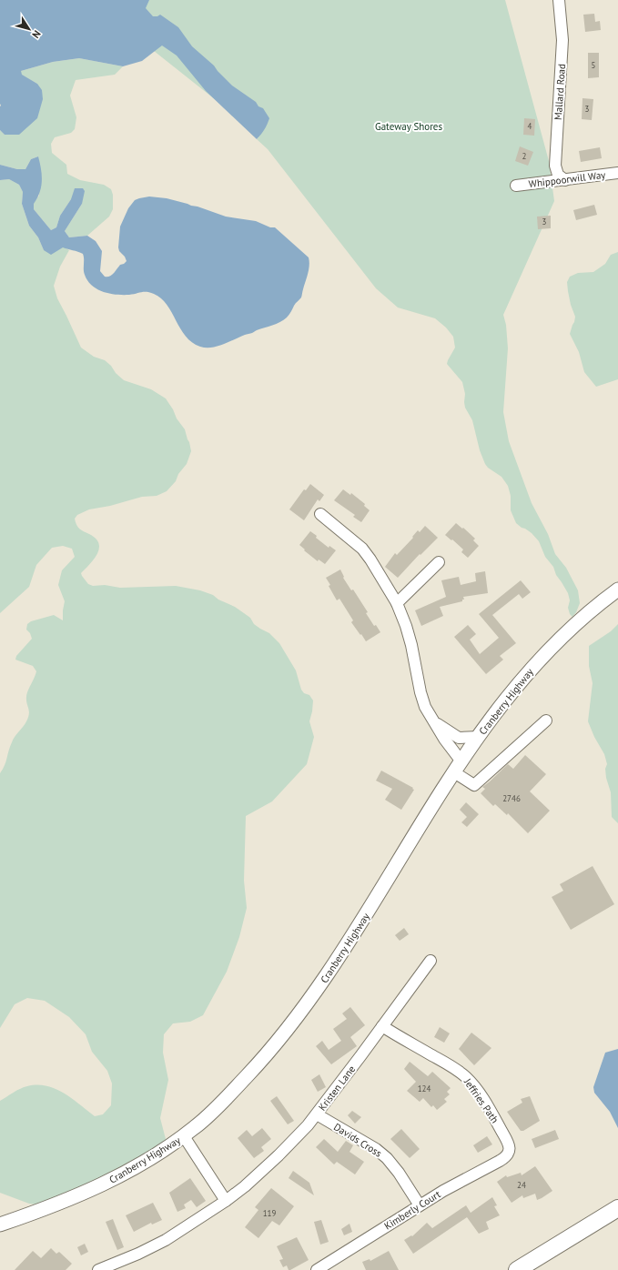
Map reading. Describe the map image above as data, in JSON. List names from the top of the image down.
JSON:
{
  "streets": {
    "main road": ["Cranberry Highway"],
    "street": [
      "Mallard Road",
      "Whippoorwill Way",
      "Kristen Lane",
      "Jeffries Path",
      "Davids Cross",
      "Kimberly Court"
    ]
  },
  "crossings": [
    ["Mallard Road", "Whippoorwill Way"],
    ["Kristen Lane", "Jeffries Path"],
    ["Kristen Lane", "Davids Cross"],
    ["Jeffries Path", "Kimberly Court"],
    ["Davids Cross", "Kimberly Court"]
  ],
  "parks": ["Gateway Shores"],
  "house_numbers": [
    "5",
    "3",
    "4",
    "2",
    "3",
    "2746",
    "124",
    "24",
    "119"
  ],
  "north": "bottom right"
}
